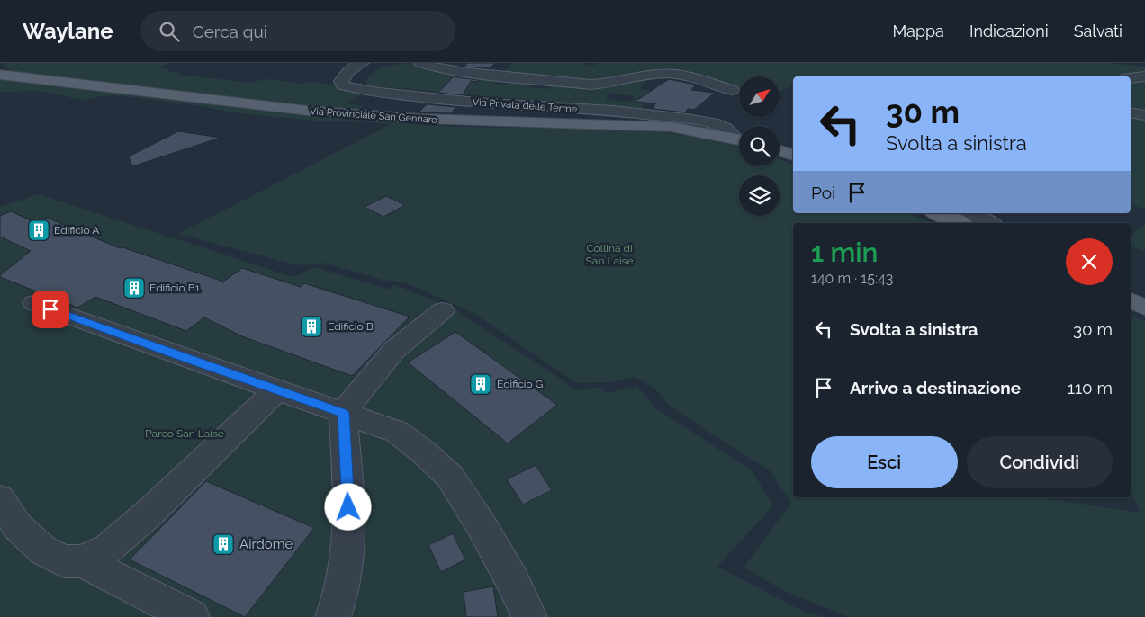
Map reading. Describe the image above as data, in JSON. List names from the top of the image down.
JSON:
{
  "streets": {
    "main road": ["Via Provinciale San Gennaro"],
    "street": ["Via Privata delle Terme"]
  },
  "parks": ["Collina di San Laise", "Parco San Laise"],
  "places": {
    "building": [
      "Edificio A",
      "Edificio B1",
      "Edificio B",
      "Edificio G",
      "Airdome"
    ]
  },
  "north": "top right",
  "page": {
    "header": "Waylane",
    "search": "Cerca qui",
    "nav": ["Mappa", "Indicazioni", "Salvati"],
    "turn": ["30 m", "Svolta a sinistra"],
    "then": "Poi",
    "heading": ["1 min", "140 m · 15:43"],
    "list": [
      {
        "name": "Svolta a sinistra",
        "value": "30 m"
      },
      {
        "name": "Arrivo a destinazione",
        "value": "110 m"
      }
    ],
    "buttons": ["Esci", "Condividi"]
  }
}
